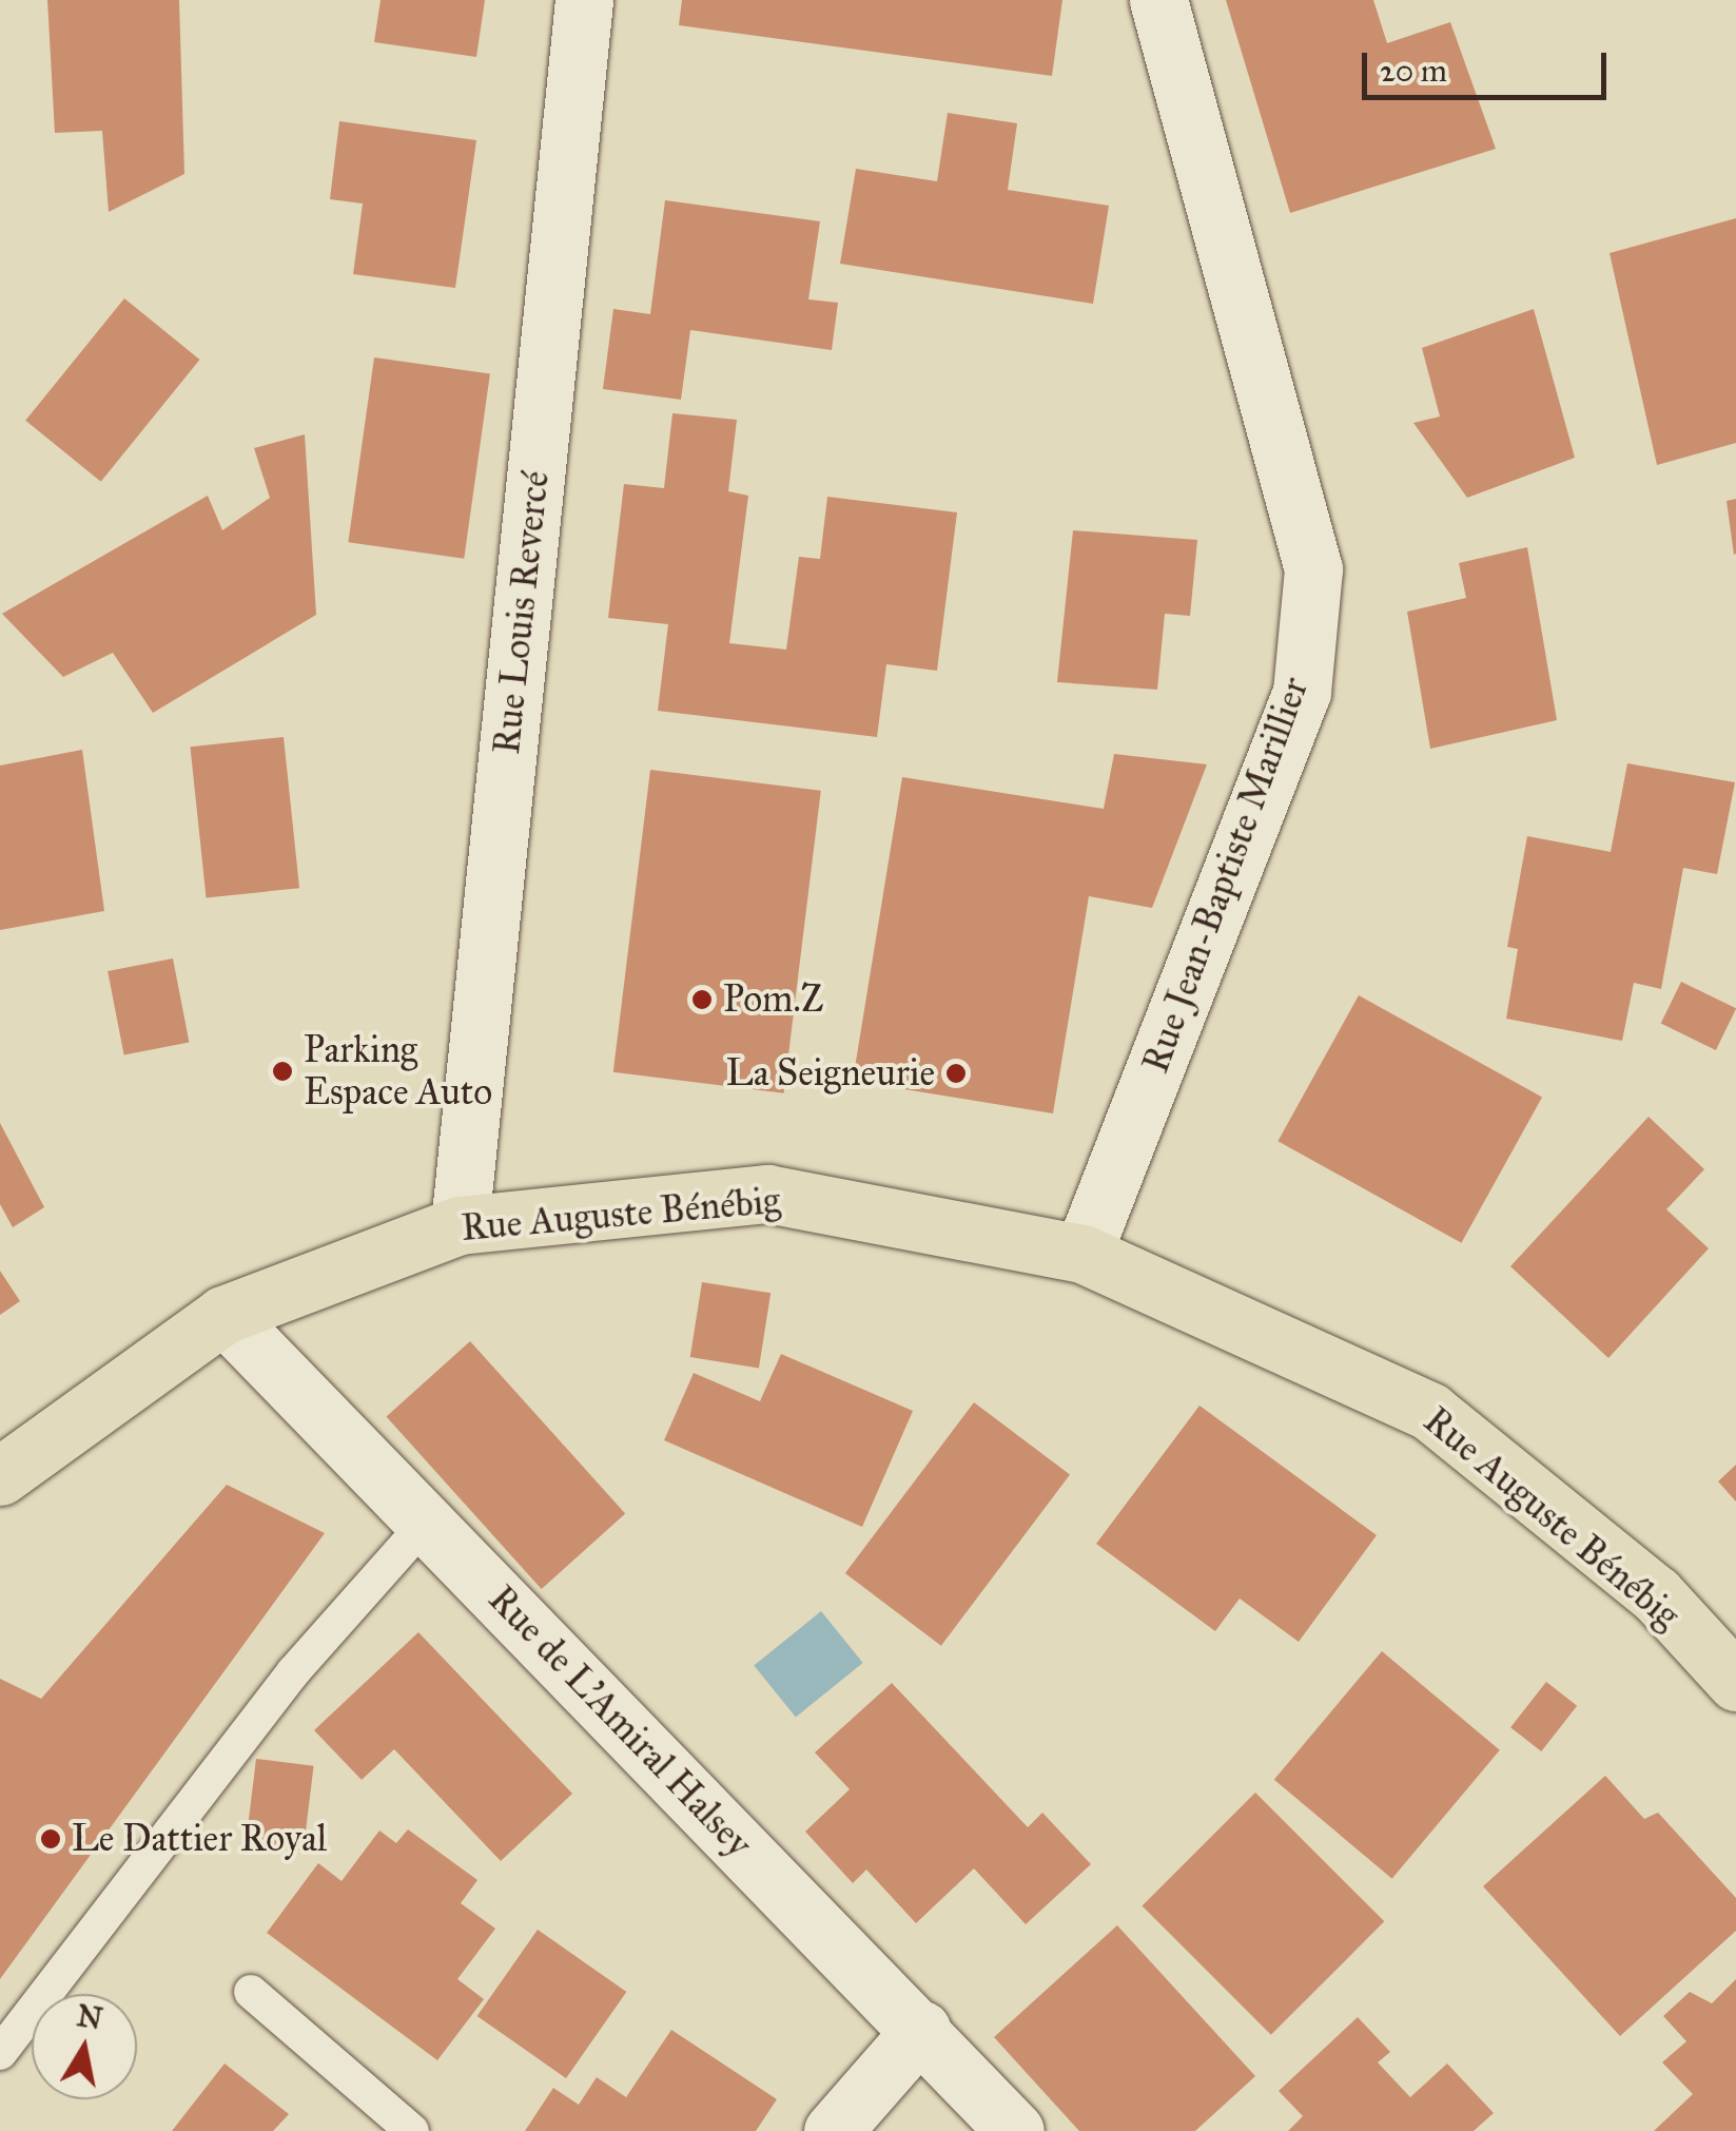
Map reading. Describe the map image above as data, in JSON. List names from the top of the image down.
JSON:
{
  "streets": {
    "main road": ["Rue Auguste Bénébig"],
    "street": ["Rue Louis Revercé", "Rue Jean-Baptiste Marillier", "Rue de L'Amiral Halsey"]
  },
  "crossings": [
    ["Rue Louis Revercé", "Rue Auguste Bénébig"],
    ["Rue Jean-Baptiste Marillier", "Rue Auguste Bénébig"],
    ["Rue Auguste Bénébig", "Rue de L'Amiral Halsey"]
  ],
  "places": [
    "Pom.Z",
    "Parking Espace Auto",
    "La Seigneurie",
    "Le Dattier Royal"
  ],
  "scale_bar": "20 m",
  "north": "top"
}
